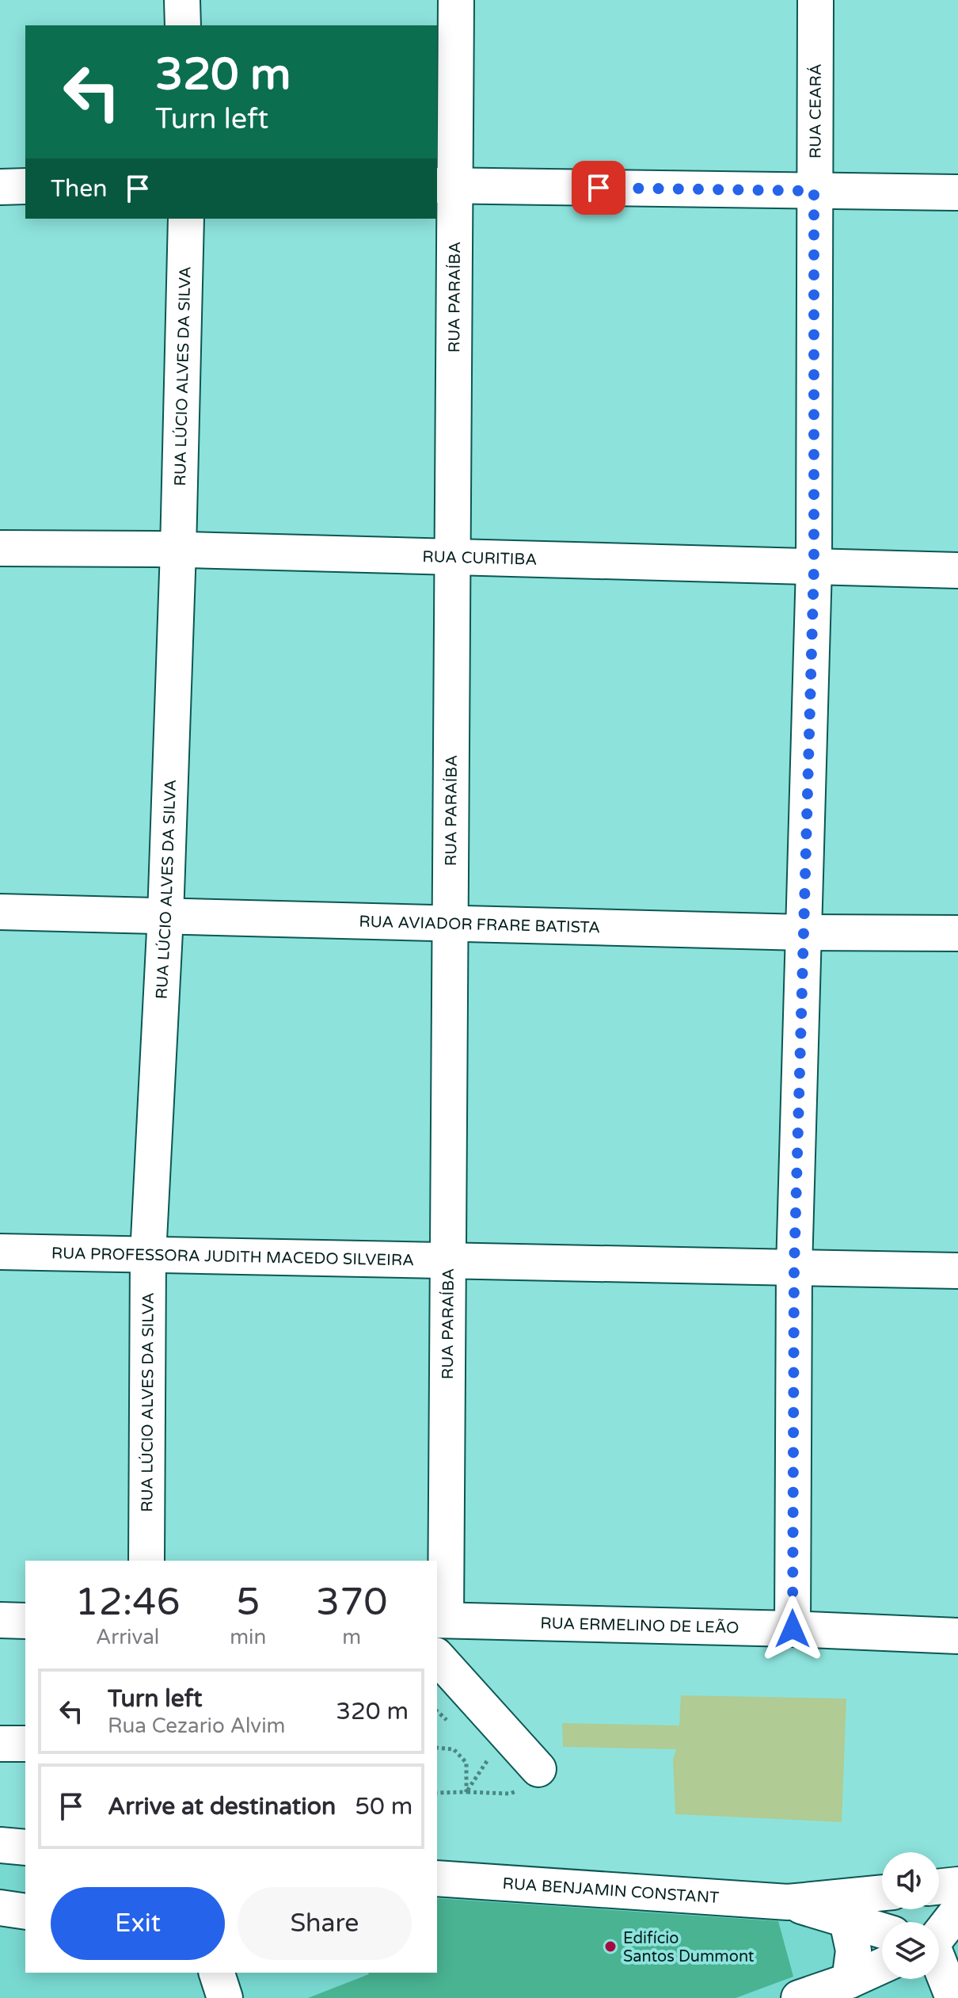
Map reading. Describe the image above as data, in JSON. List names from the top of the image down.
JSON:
{
  "streets": {
    "street": [
      "RUA CEARÁ",
      "RUA PARAÍBA",
      "RUA LÚCIO ALVES DA SILVA",
      "RUA CURITIBA",
      "RUA AVIADOR FRARE BATISTA",
      "RUA PROFESSORA JUDITH MACEDO SILVEIRA",
      "RUA ERMELINO DE LEÃO",
      "RUA BENJAMIN CONSTANT"
    ]
  },
  "crossings": [
    ["RUA CEARÁ", "RUA CURITIBA"],
    ["RUA CEARÁ", "RUA AVIADOR FRARE BATISTA"],
    ["RUA CEARÁ", "RUA PROFESSORA JUDITH MACEDO SILVEIRA"],
    ["RUA CEARÁ", "RUA ERMELINO DE LEÃO"],
    ["RUA PARAÍBA", "RUA CURITIBA"],
    ["RUA PARAÍBA", "RUA AVIADOR FRARE BATISTA"],
    ["RUA PARAÍBA", "RUA PROFESSORA JUDITH MACEDO SILVEIRA"],
    ["RUA PARAÍBA", "RUA ERMELINO DE LEÃO"],
    ["RUA LÚCIO ALVES DA SILVA", "RUA CURITIBA"],
    ["RUA LÚCIO ALVES DA SILVA", "RUA AVIADOR FRARE BATISTA"],
    ["RUA LÚCIO ALVES DA SILVA", "RUA PROFESSORA JUDITH MACEDO SILVEIRA"]
  ],
  "places": ["Edifício Santos Dummont"],
  "page": {
    "turn": ["320 m", "Turn left"],
    "then": "Then",
    "eta": [
      "12:46",
      "Arrival",
      "5",
      "min",
      "370",
      "m"
    ],
    "list": [
      {
        "name": "Turn left",
        "note": "Rua Cezario Alvim",
        "value": "320 m"
      },
      {
        "name": "Arrive at destination",
        "value": "50 m"
      }
    ],
    "buttons": ["Exit", "Share"]
  }
}
